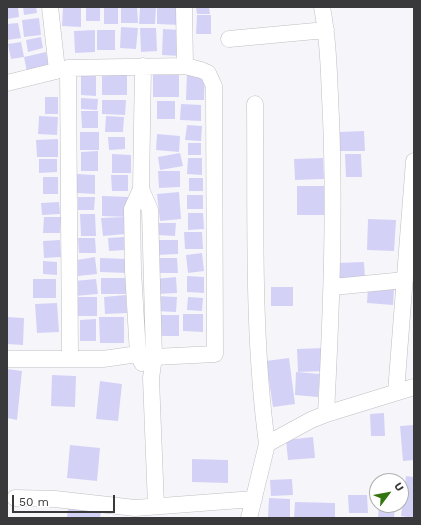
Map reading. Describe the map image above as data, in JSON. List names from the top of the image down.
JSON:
{
  "scale_bar": "50 m",
  "north": "top right"
}
